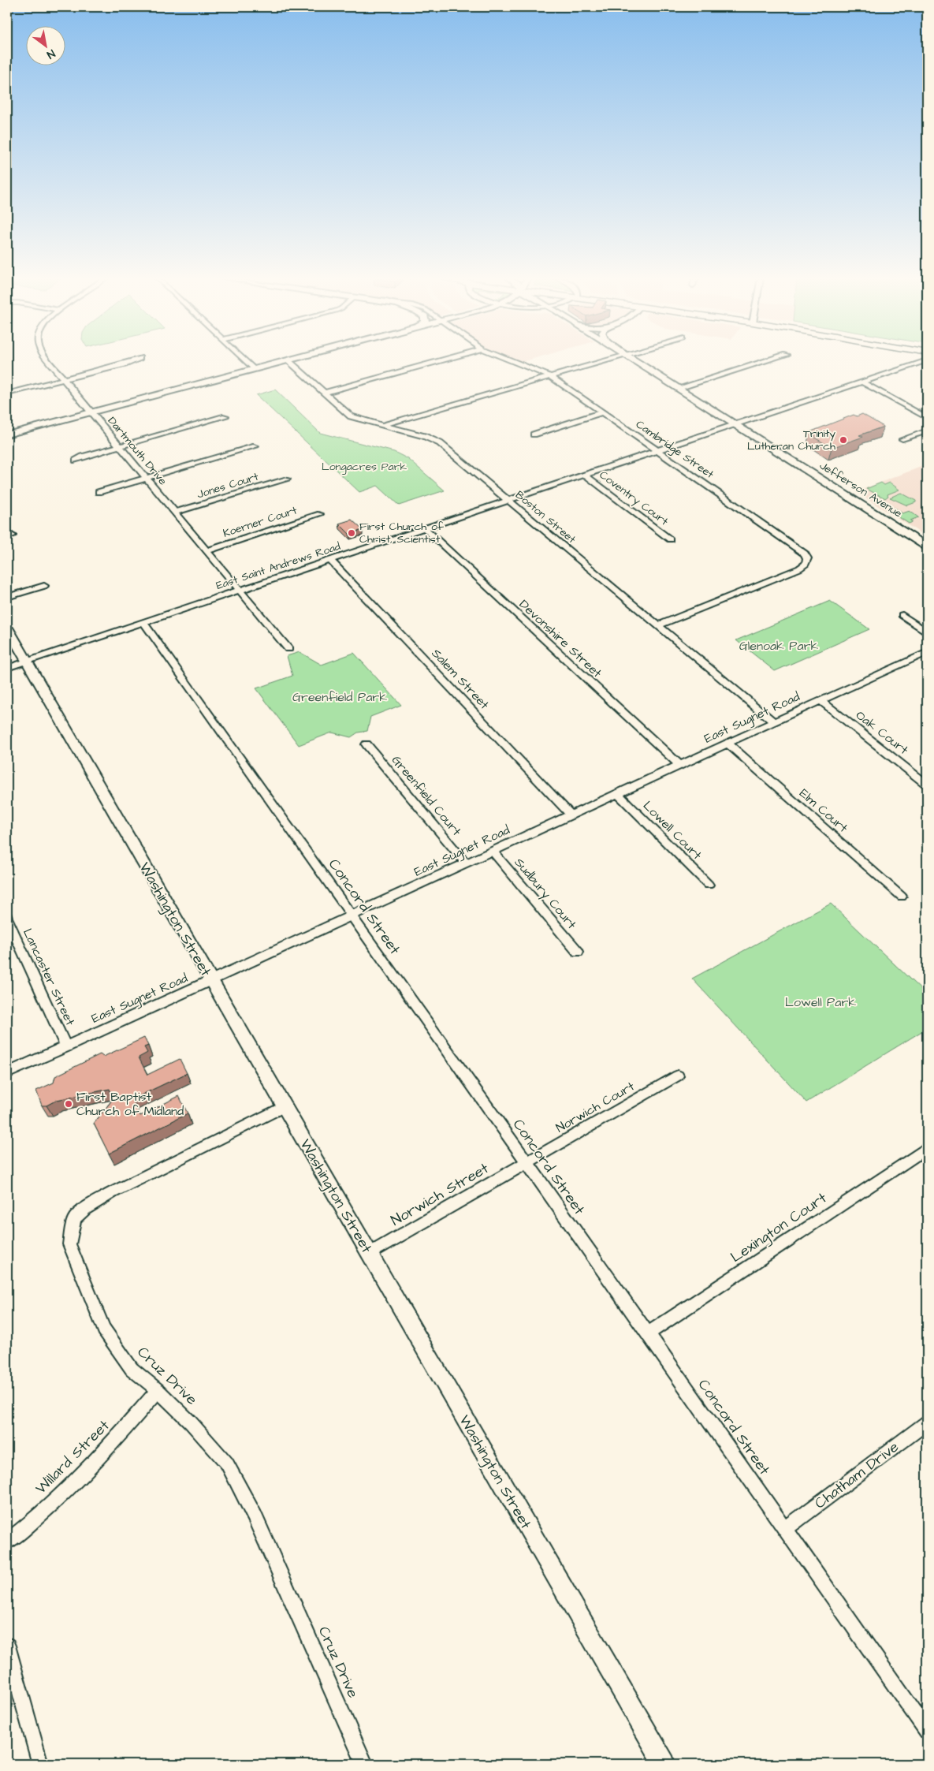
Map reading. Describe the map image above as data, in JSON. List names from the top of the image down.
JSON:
{
  "streets": {
    "street": [
      "Cambridge Street",
      "Dartmouth Drive",
      "Jones Court",
      "Jefferson Avenue",
      "Coventry Court",
      "Boston Street",
      "Koerner Court",
      "East Saint Andrews Road",
      "Devonshire Street",
      "Salem Street",
      "East Sugnet Road",
      "Oak Court",
      "Greenfield Court",
      "Elm Court",
      "Lowell Court",
      "Sudbury Court",
      "Concord Street",
      "Washington Street",
      "Lancaster Street",
      "Norwich Court",
      "Norwich Street",
      "Lexington Court",
      "Cruz Drive",
      "Willard Street",
      "Chatham Drive"
    ]
  },
  "crossings": [
    ["Cambridge Street", "Boston Street"],
    ["Cambridge Street", "East Saint Andrews Road"],
    ["Dartmouth Drive", "Jones Court"],
    ["Dartmouth Drive", "Koerner Court"],
    ["Dartmouth Drive", "East Saint Andrews Road"],
    ["Jefferson Avenue", "East Saint Andrews Road"],
    ["Coventry Court", "East Saint Andrews Road"],
    ["Boston Street", "East Saint Andrews Road"],
    ["Boston Street", "East Sugnet Road"],
    ["East Saint Andrews Road", "Devonshire Street"],
    ["East Saint Andrews Road", "Salem Street"],
    ["East Saint Andrews Road", "Concord Street"],
    ["East Saint Andrews Road", "Washington Street"],
    ["Devonshire Street", "East Sugnet Road"],
    ["Salem Street", "East Sugnet Road"],
    ["East Sugnet Road", "Oak Court"],
    ["East Sugnet Road", "Greenfield Court"],
    ["East Sugnet Road", "Elm Court"],
    ["East Sugnet Road", "Lowell Court"],
    ["East Sugnet Road", "Sudbury Court"],
    ["East Sugnet Road", "Concord Street"],
    ["East Sugnet Road", "Washington Street"],
    ["East Sugnet Road", "Lancaster Street"],
    ["Concord Street", "Norwich Court"],
    ["Concord Street", "Norwich Street"],
    ["Concord Street", "Lexington Court"],
    ["Concord Street", "Chatham Drive"],
    ["Washington Street", "Norwich Street"],
    ["Washington Street", "Cruz Drive"],
    ["Norwich Court", "Norwich Street"],
    ["Cruz Drive", "Willard Street"]
  ],
  "parks": [
    "Longacres Park",
    "Glenoak Park",
    "Greenfield Park",
    "Lowell Park"
  ],
  "places": ["Trinity Lutheran Church", "First Church of Christ, Scientist", "First Baptist Church of Midland"],
  "north": "bottom right"
}
